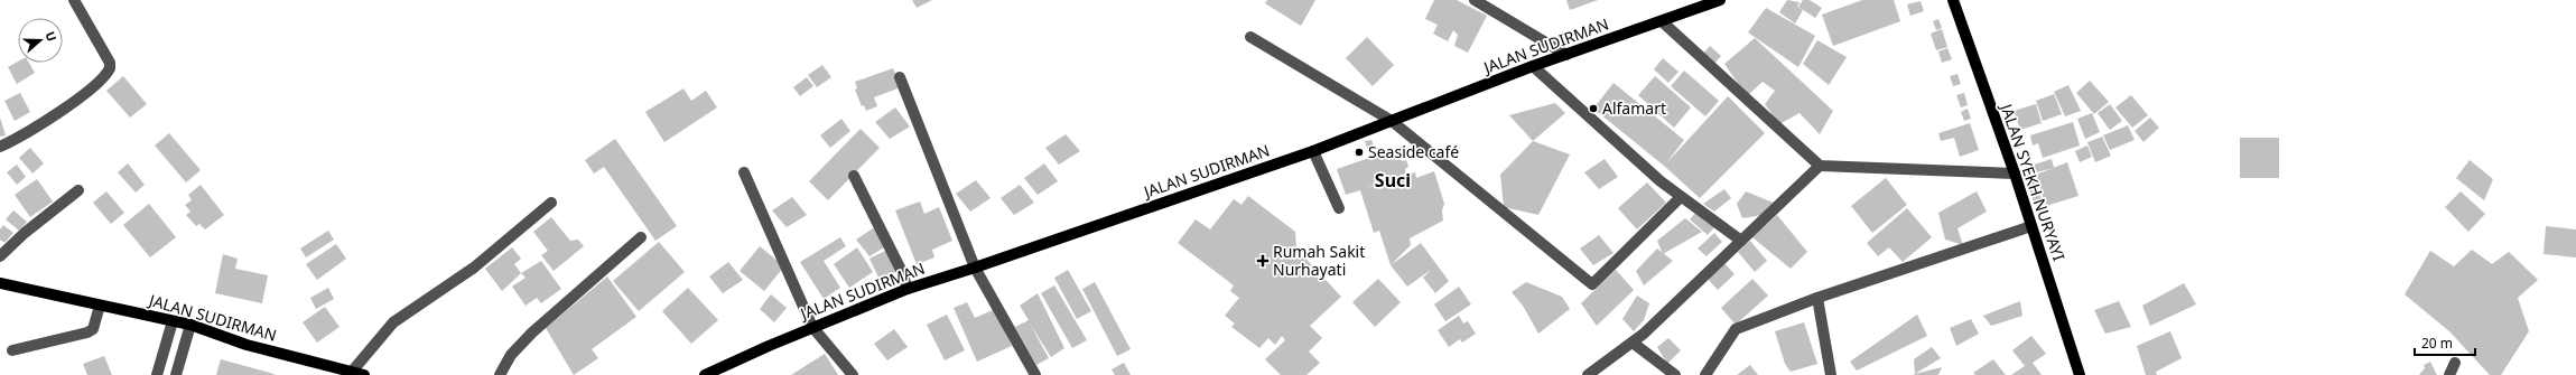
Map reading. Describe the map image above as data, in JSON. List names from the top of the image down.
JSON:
{
  "streets": {
    "main road": ["JALAN SUDIRMAN", "JALAN SYEKH NURYAYI"]
  },
  "districts": ["Suci"],
  "places": {
    "other": ["Alfamart", "Seaside café"],
    "health": ["Rumah Sakit Nurhayati"]
  },
  "scale_bar": "20 m",
  "north": "right"
}
